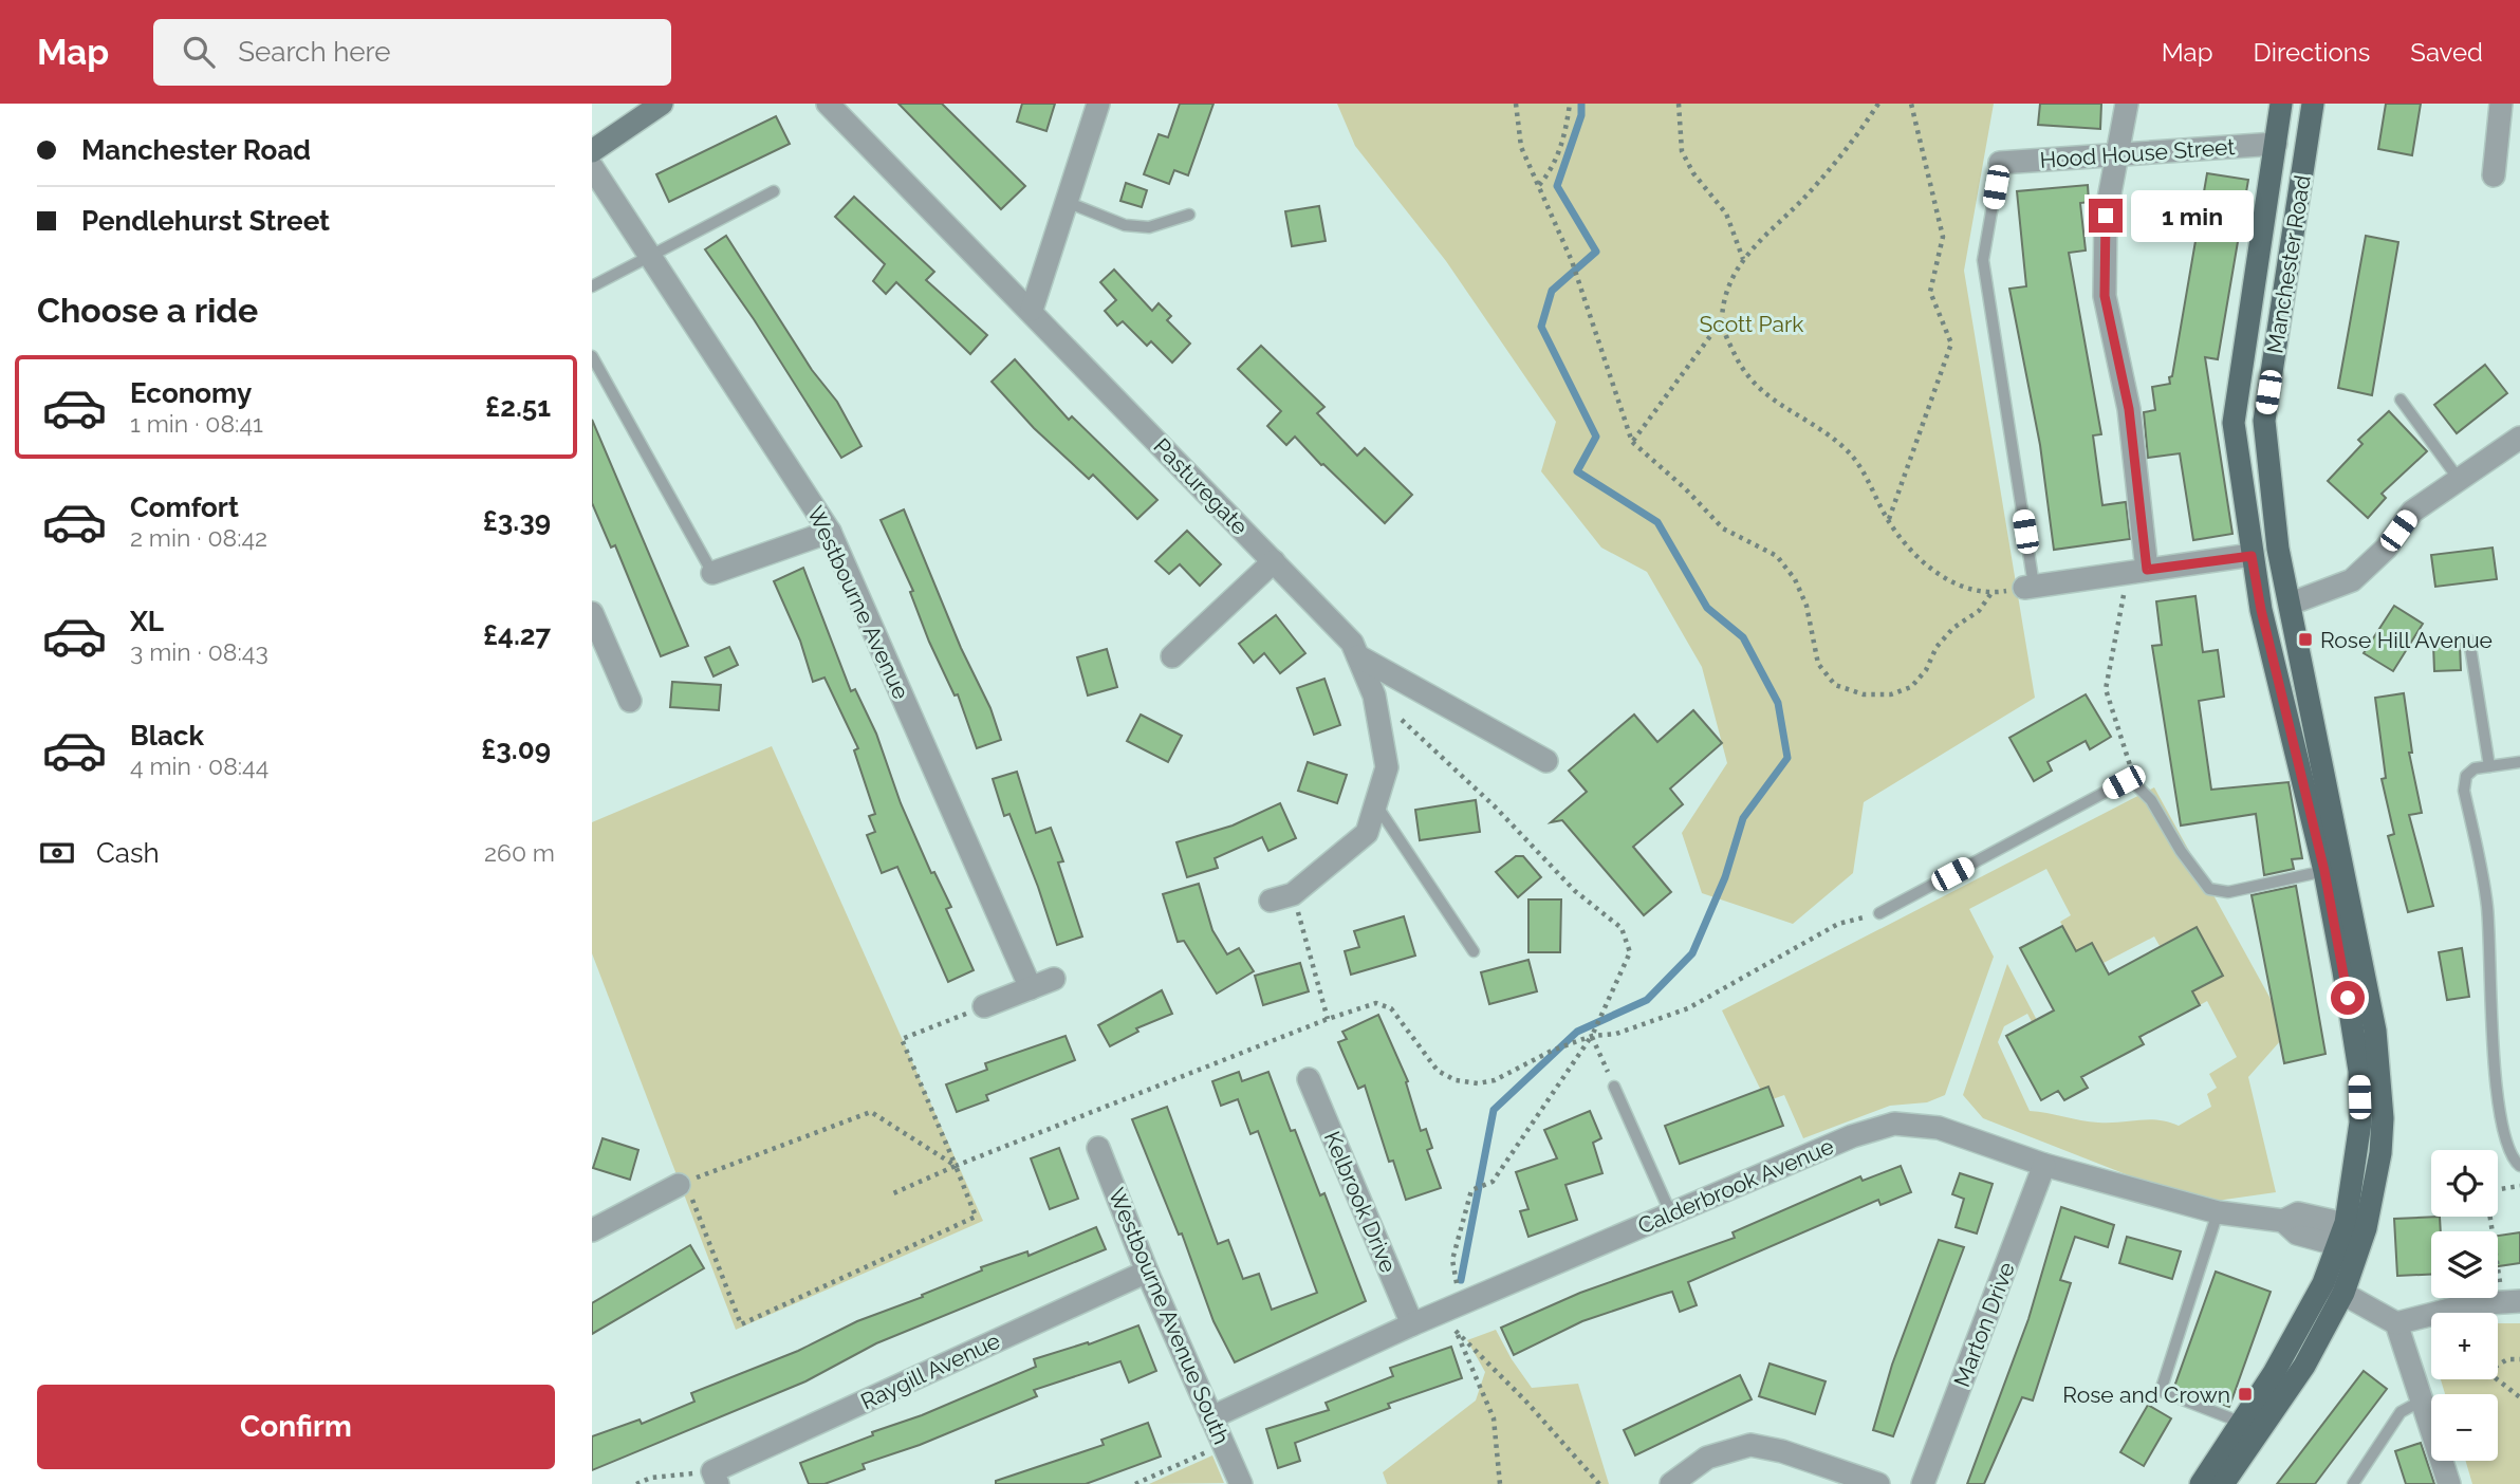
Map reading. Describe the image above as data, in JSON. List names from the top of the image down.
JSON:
{
  "streets": {
    "main road": ["Manchester Road"],
    "street": [
      "Hood House Street",
      "Pasturegate",
      "Westbourne Avenue",
      "Calderbrook Avenue",
      "Kelbrook Drive",
      "Westbourne Avenue South",
      "Marton Drive",
      "Raygill Avenue"
    ]
  },
  "crossings": [
    ["Hood House Street", "Manchester Road"],
    ["Manchester Road", "Calderbrook Avenue"],
    ["Calderbrook Avenue", "Kelbrook Drive"],
    ["Calderbrook Avenue", "Westbourne Avenue South"],
    ["Calderbrook Avenue", "Marton Drive"],
    ["Westbourne Avenue South", "Raygill Avenue"]
  ],
  "parks": ["Scott Park"],
  "places": {
    "transit": ["Rose Hill Avenue", "Rose and Crown"]
  },
  "page": {
    "header": "Map",
    "search": "Search here",
    "nav": ["Map", "Directions", "Saved"],
    "banner": ["Manchester Road", "Pendlehurst Street"],
    "bubble": "1 min",
    "heading": "Choose a ride",
    "list": [
      {
        "name": "Economy",
        "note": "1 min · 08:41",
        "value": "£2.51"
      },
      {
        "name": "Comfort",
        "note": "2 min · 08:42",
        "value": "£3.39"
      },
      {
        "name": "XL",
        "note": "3 min · 08:43",
        "value": "£4.27"
      },
      {
        "name": "Black",
        "note": "4 min · 08:44",
        "value": "£3.09"
      }
    ],
    "pay": ["Cash", "260 m"],
    "map_buttons": ["+", "−"],
    "buttons": "Confirm"
  }
}
